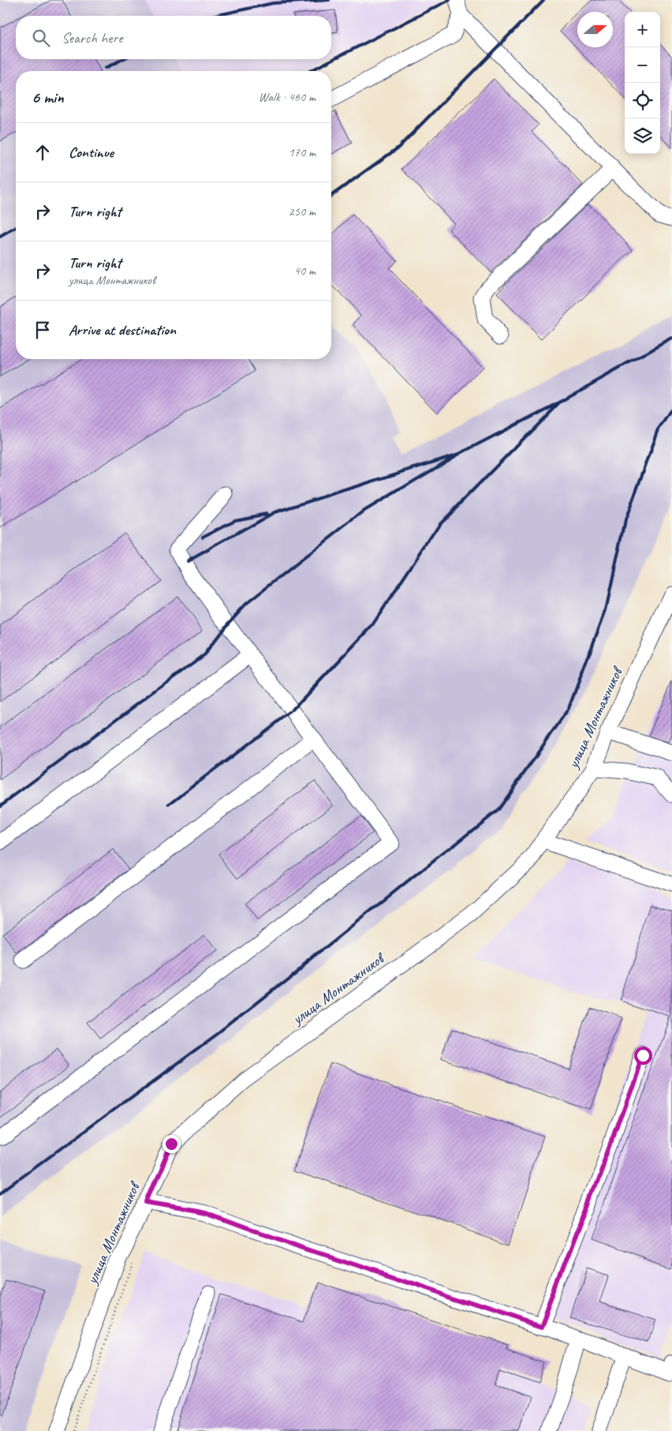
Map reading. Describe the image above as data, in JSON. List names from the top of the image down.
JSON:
{
  "streets": {
    "street": ["улица Монтажников"]
  },
  "north": "right",
  "page": {
    "map_buttons": ["+", "−"],
    "search": "Search here",
    "heading": ["6 min", "Walk · 460 m"],
    "list": [
      ["Continue", "170 m"],
      ["Turn right", "250 m"],
      ["Turn right", "улица Монтажников", "40 m"],
      "Arrive at destination"
    ]
  }
}
